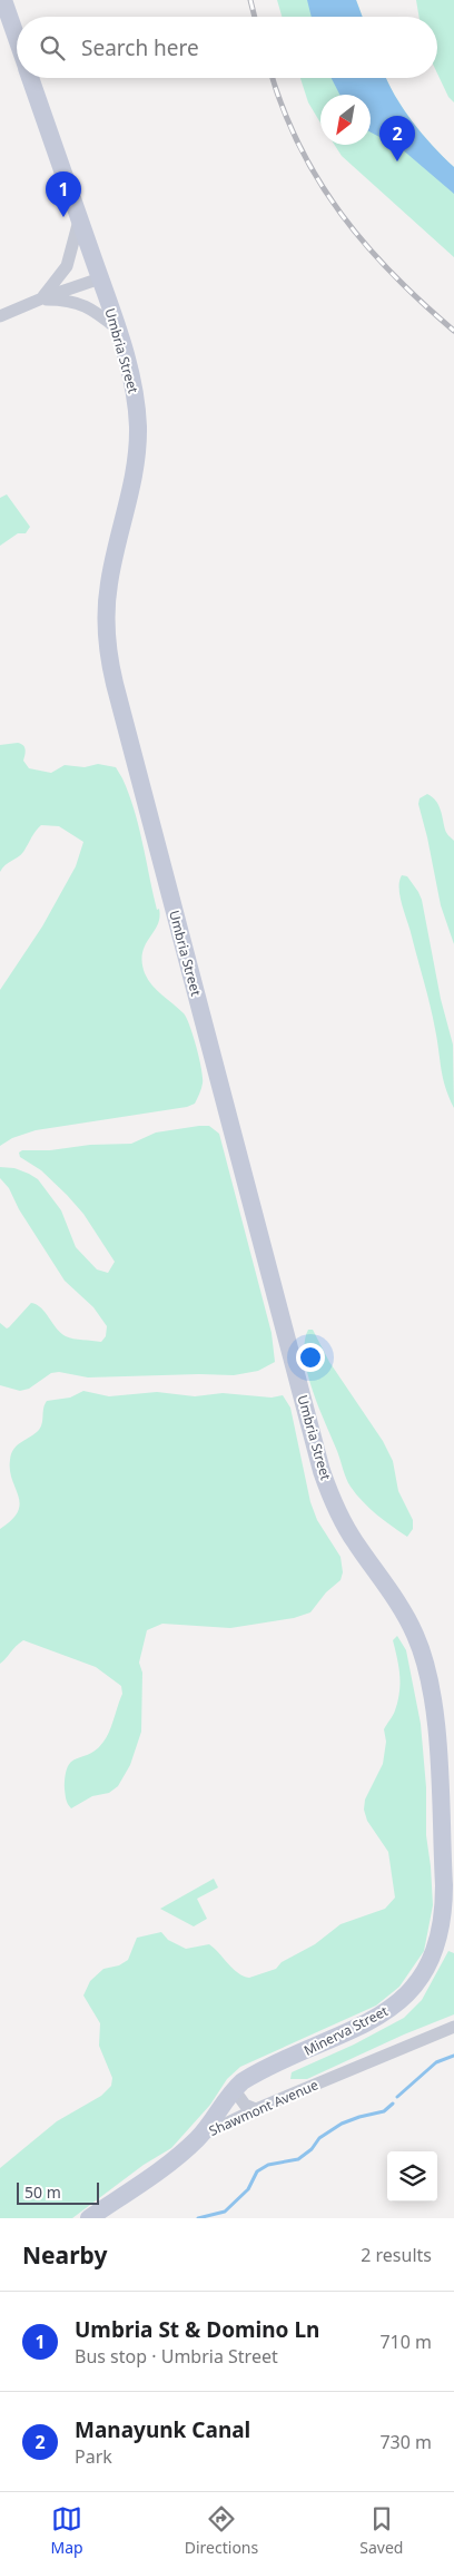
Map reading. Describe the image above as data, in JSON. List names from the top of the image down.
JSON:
{
  "streets": {
    "main road": ["Umbria Street", "Minerva Street", "Shawmont Avenue"]
  },
  "crossings": [
    ["Umbria Street", "Minerva Street"],
    ["Minerva Street", "Shawmont Avenue"]
  ],
  "scale_bar": "50 m",
  "north": "bottom left",
  "page": {
    "search": "Search here",
    "pins": ["2", "1"],
    "scale": "50 m",
    "heading": ["Nearby", "2 results"],
    "list": [
      {
        "mark": "1",
        "name": "Umbria St & Domino Ln",
        "note": "Bus stop · Umbria Street",
        "value": "710 m"
      },
      {
        "mark": "2",
        "name": "Manayunk Canal",
        "note": "Park",
        "value": "730 m"
      }
    ],
    "nav": ["Map", "Directions", "Saved"]
  }
}
